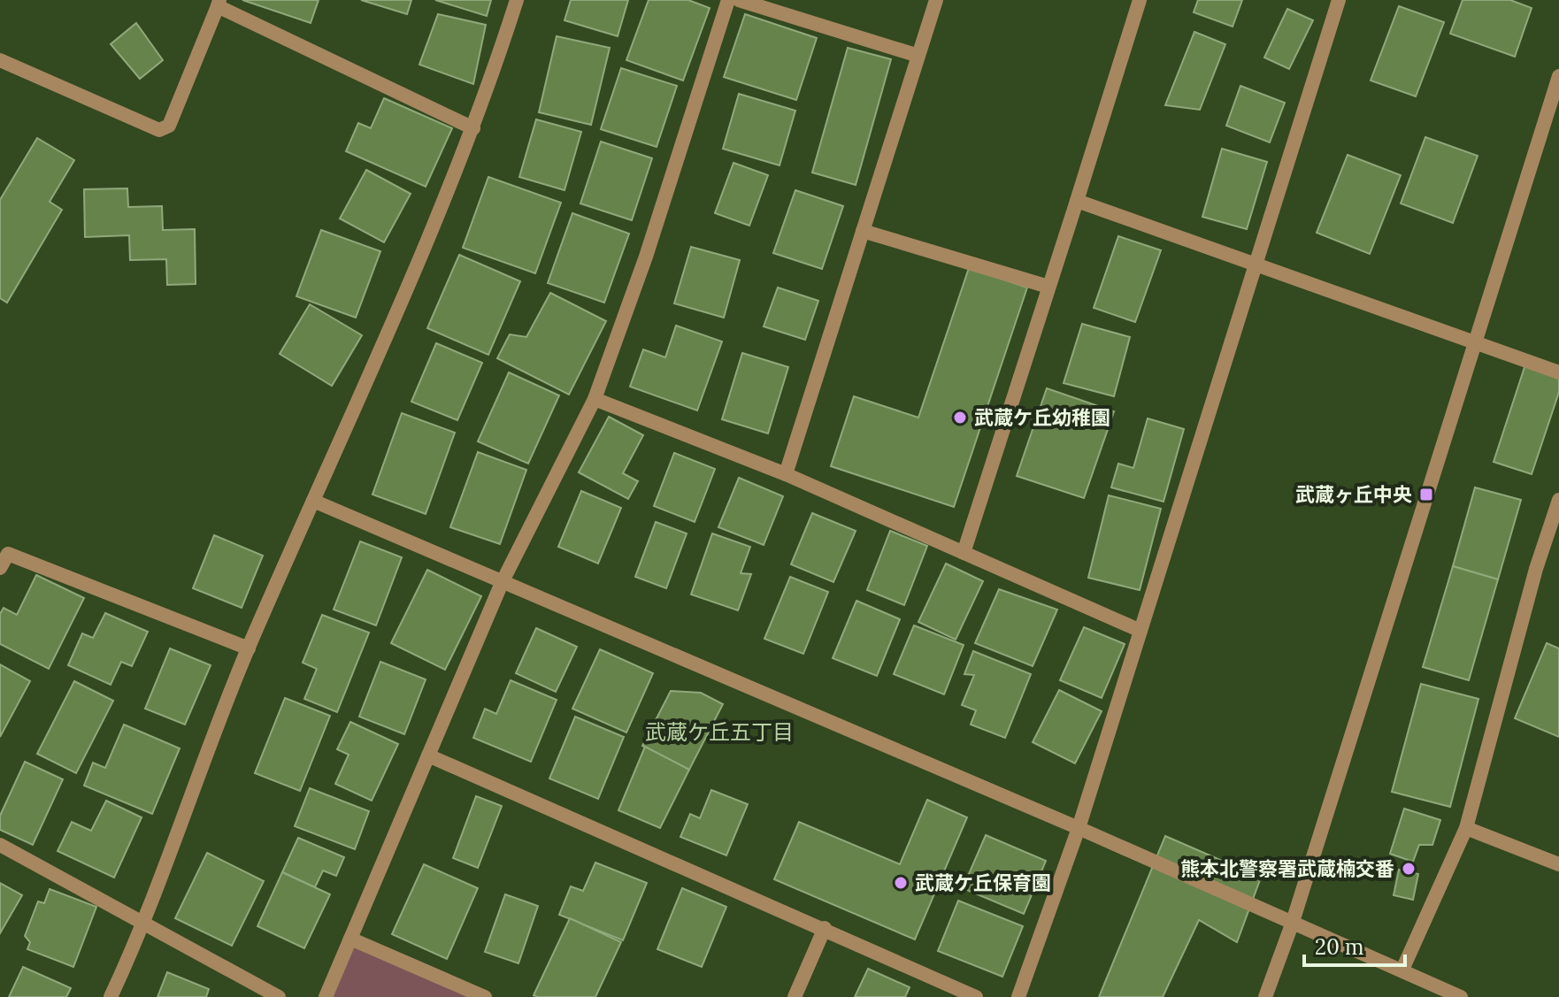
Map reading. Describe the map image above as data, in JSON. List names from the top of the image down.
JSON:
{
  "districts": ["武蔵ケ丘五丁目"],
  "places": {
    "other": ["武蔵ケ丘幼稚園", "熊本北警察署武蔵楠交番", "武蔵ケ丘保育園"],
    "transit": ["武蔵ヶ丘中央"]
  },
  "scale_bar": "20 m"
}
